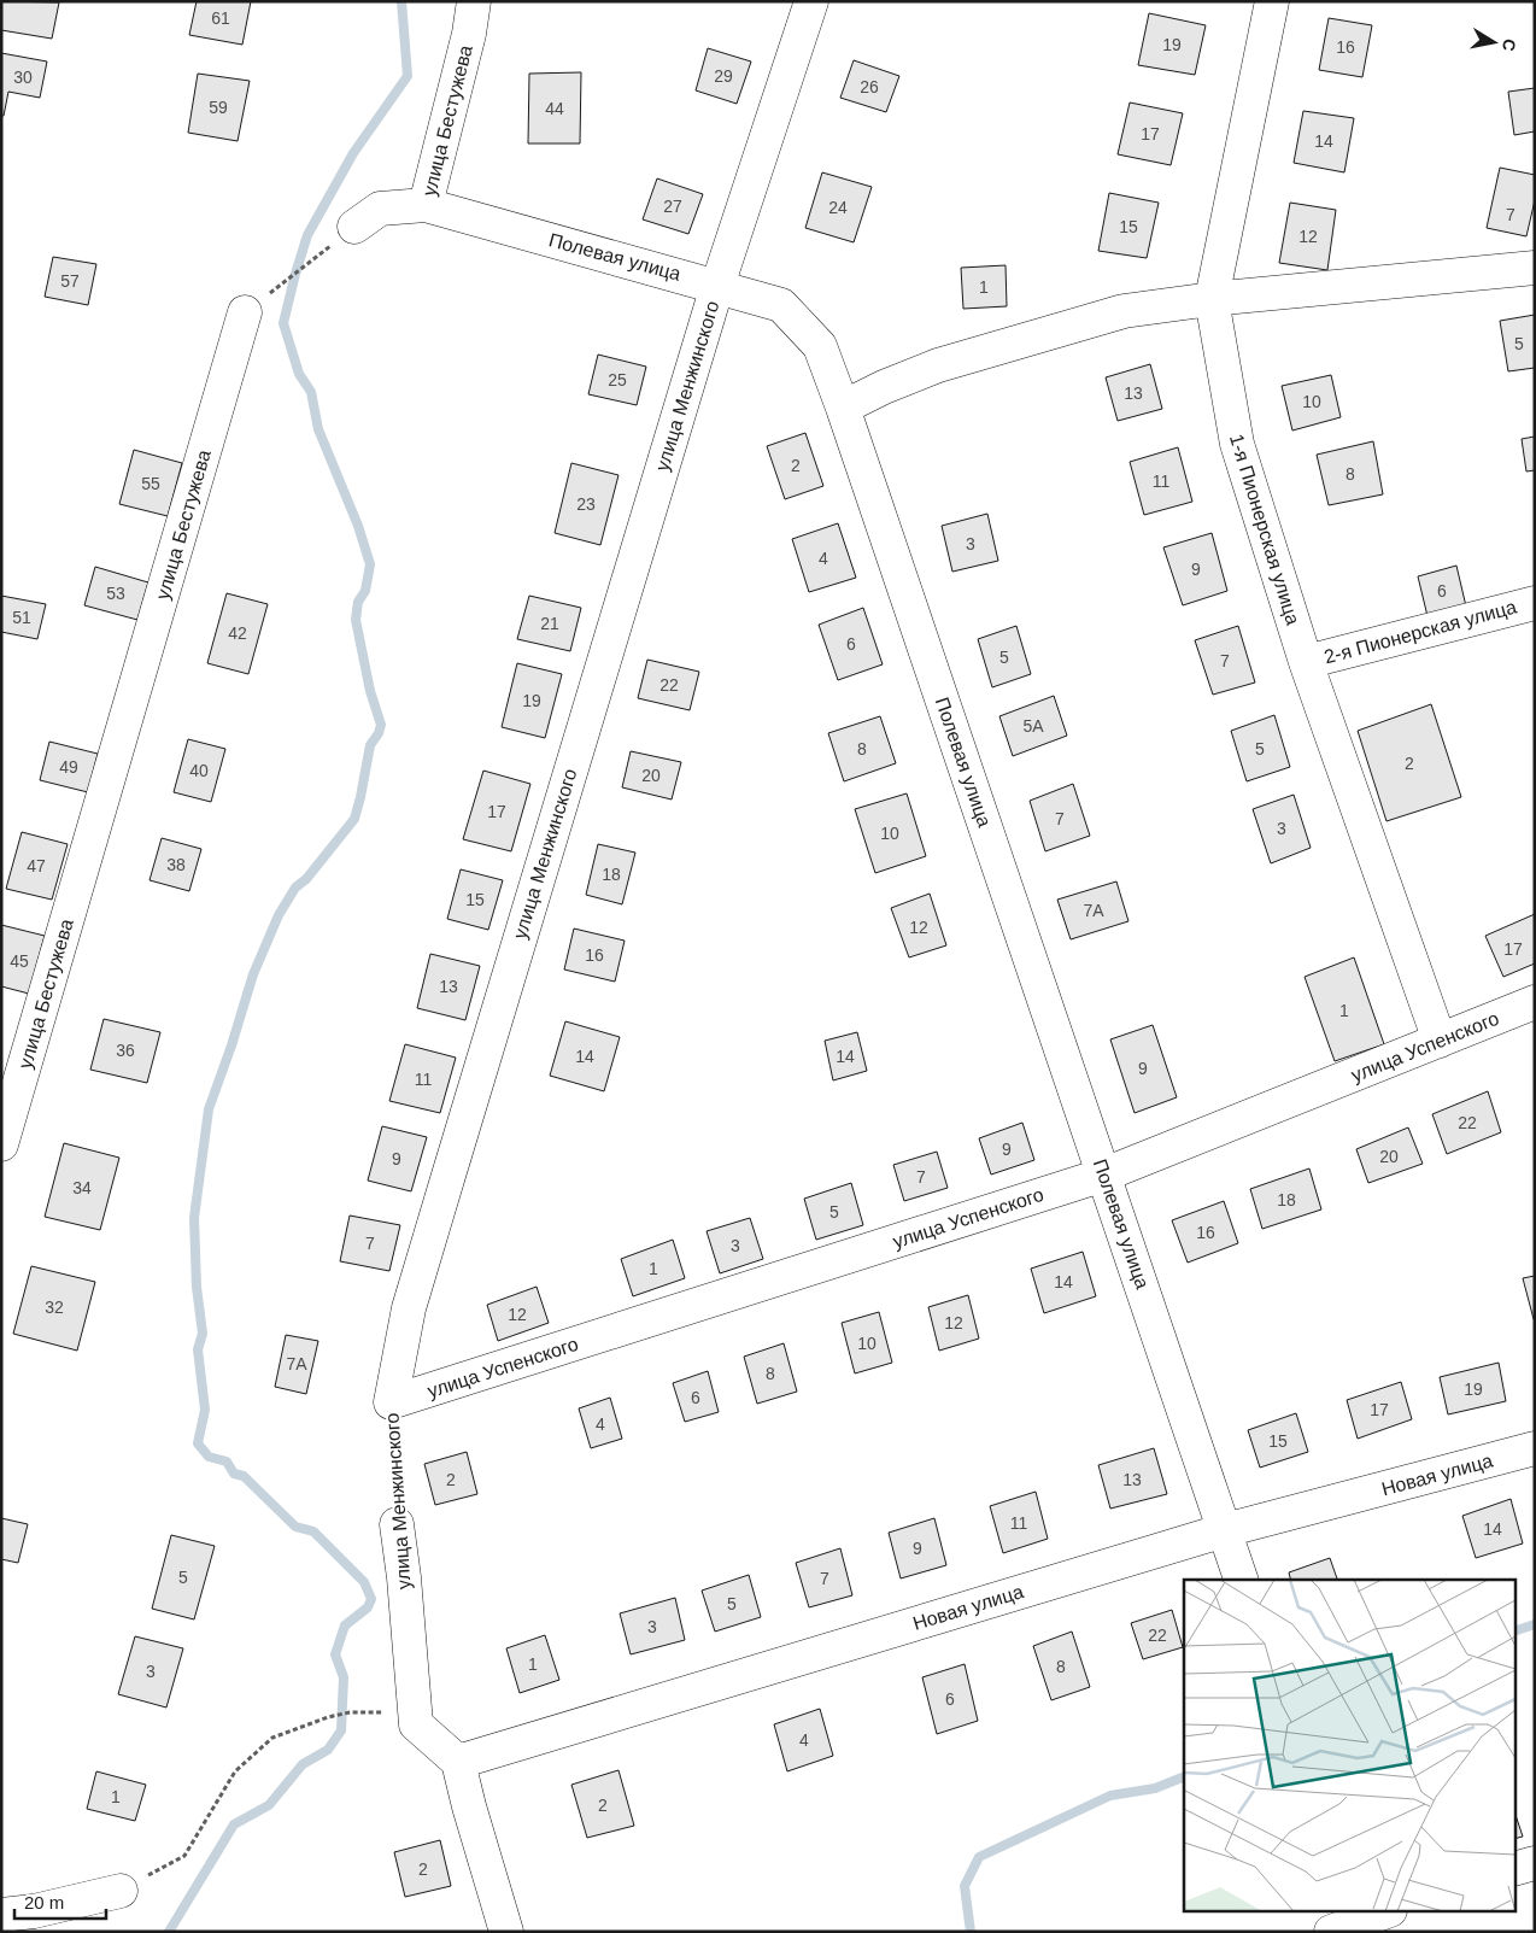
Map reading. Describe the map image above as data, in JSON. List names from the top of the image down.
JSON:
{
  "streets": {
    "street": [
      "улица Бестужева",
      "Полевая улица",
      "улица Менжинского",
      "1-я Пионерская улица",
      "2-я Пионерская улица",
      "улица Успенского",
      "Новая улица"
    ]
  },
  "crossings": [
    ["улица Бестужева", "Полевая улица"],
    ["Полевая улица", "улица Менжинского"],
    ["Полевая улица", "улица Успенского"],
    ["Полевая улица", "Новая улица"],
    ["улица Менжинского", "улица Успенского"],
    ["улица Менжинского", "Новая улица"],
    ["1-я Пионерская улица", "2-я Пионерская улица"],
    ["1-я Пионерская улица", "улица Успенского"]
  ],
  "house_numbers": [
    "61",
    "19",
    "16",
    "29",
    "30",
    "26",
    "59",
    "44",
    "17",
    "14",
    "27",
    "24",
    "7",
    "15",
    "12",
    "57",
    "1",
    "5",
    "25",
    "13",
    "10",
    "2",
    "8",
    "11",
    "55",
    "23",
    "3",
    "4",
    "9",
    "6",
    "53",
    "51",
    "21",
    "42",
    "6",
    "5",
    "7",
    "22",
    "19",
    "5А",
    "8",
    "5",
    "2",
    "49",
    "40",
    "20",
    "17",
    "7",
    "3",
    "10",
    "38",
    "47",
    "18",
    "15",
    "7А",
    "12",
    "17",
    "16",
    "45",
    "13",
    "1",
    "36",
    "14",
    "14",
    "9",
    "11",
    "22",
    "9",
    "20",
    "9",
    "7",
    "34",
    "18",
    "5",
    "16",
    "7",
    "3",
    "1",
    "14",
    "32",
    "12",
    "12",
    "10",
    "7А",
    "8",
    "19",
    "6",
    "17",
    "4",
    "15",
    "2",
    "13",
    "11",
    "14",
    "9",
    "5",
    "7",
    "5",
    "3",
    "22",
    "1",
    "8",
    "3",
    "6",
    "4",
    "1",
    "2",
    "2"
  ],
  "scale_bar": "20 m",
  "north": "right"
}
